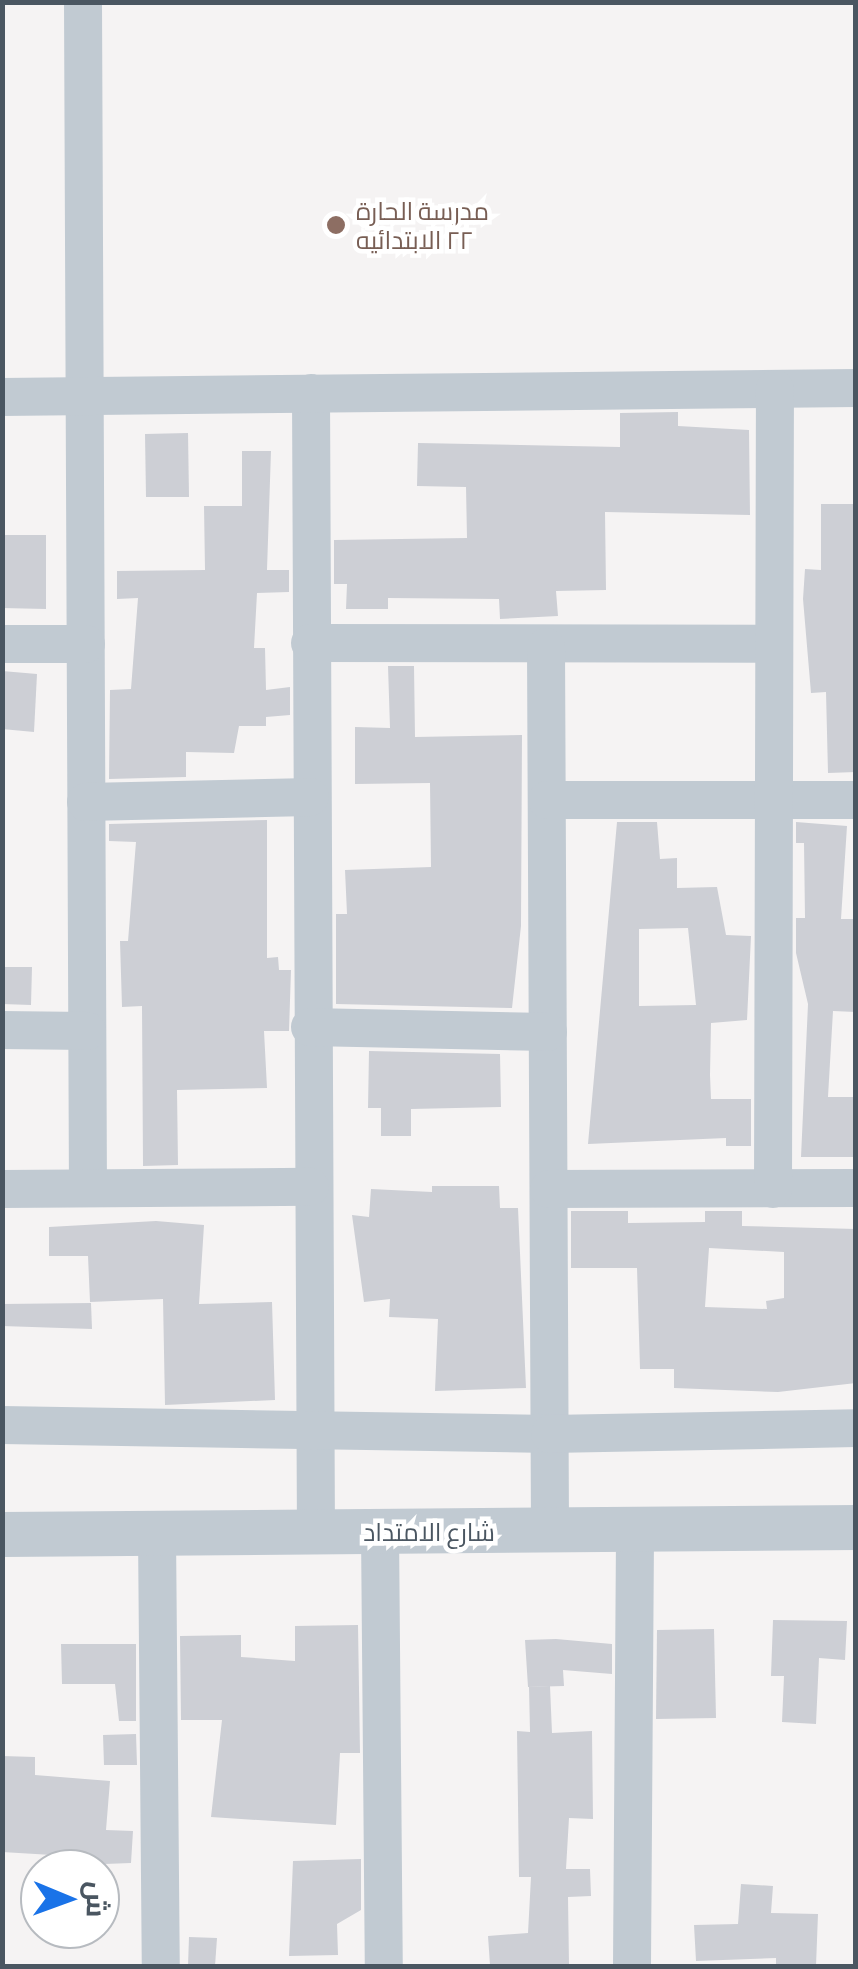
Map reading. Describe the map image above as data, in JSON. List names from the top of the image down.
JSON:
{
  "streets": {
    "street": ["شارع الامتداد"]
  },
  "places": ["مدرسة الحارة ٢٢ الابتدائيه"],
  "north": "right"
}
